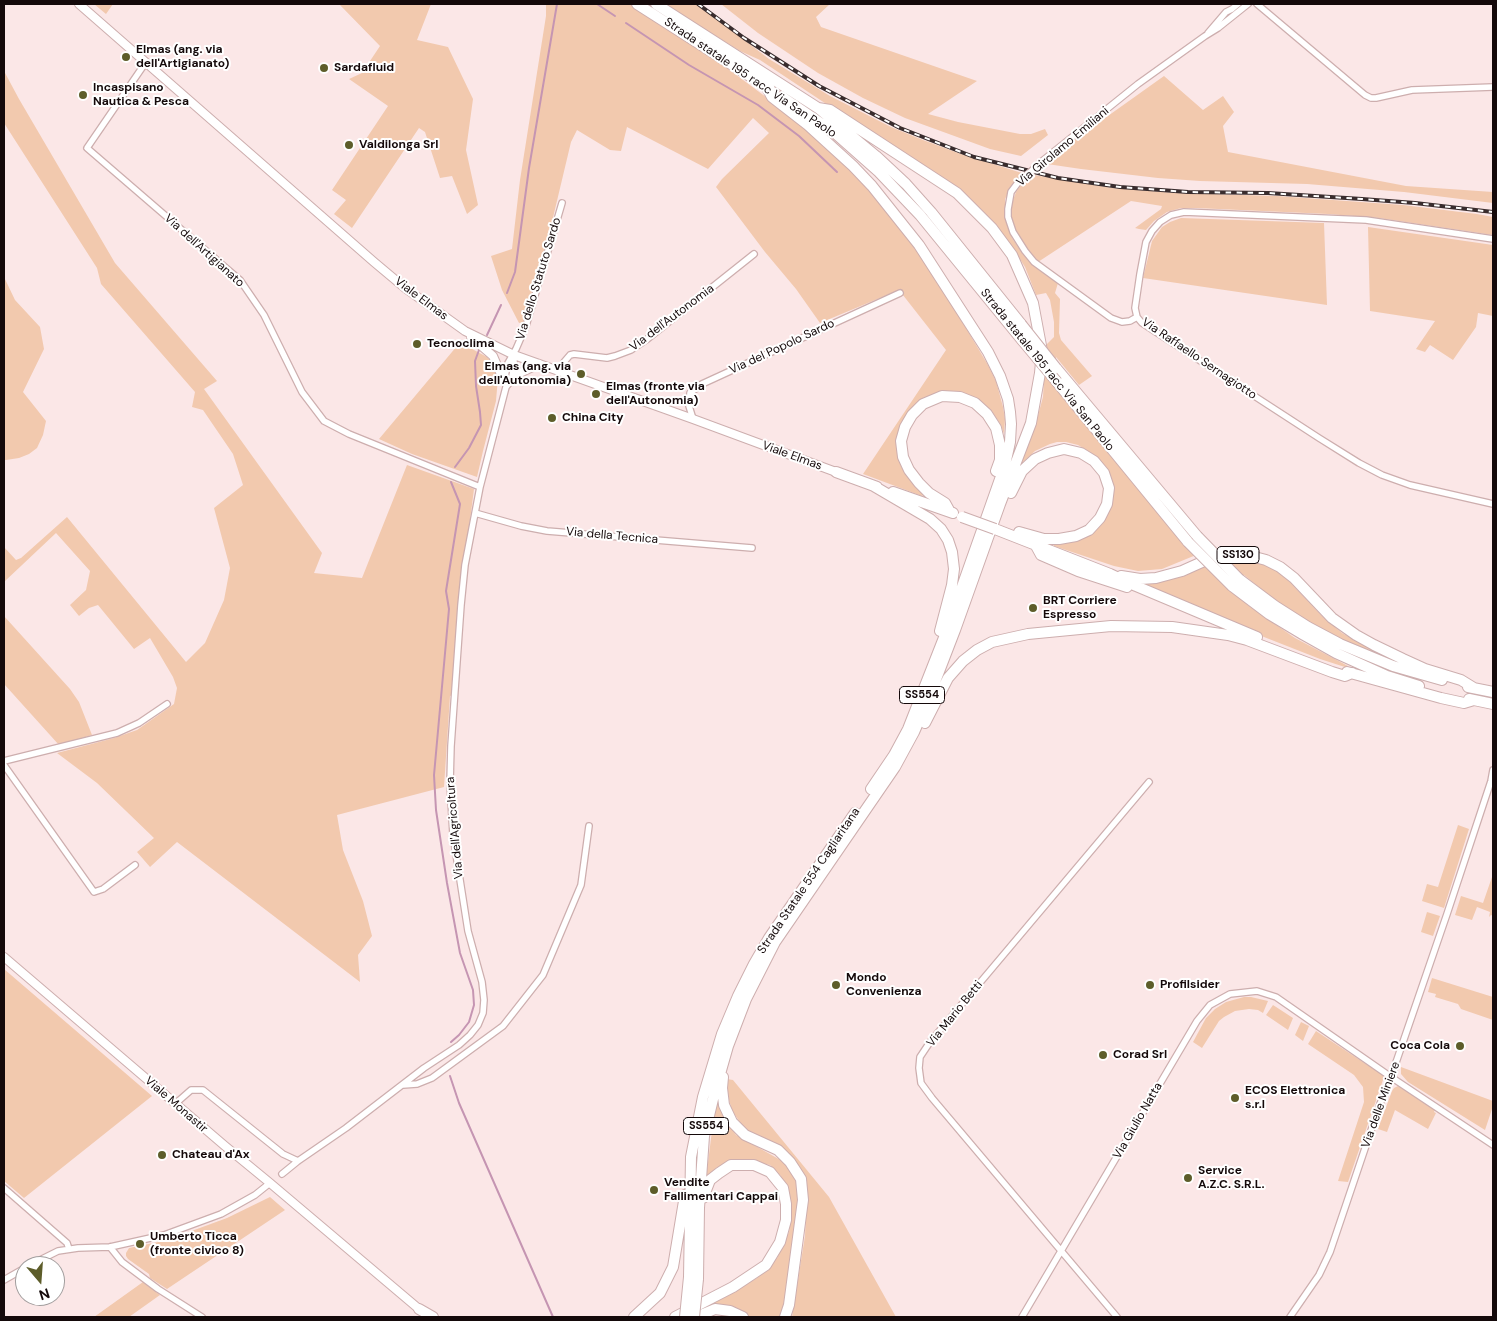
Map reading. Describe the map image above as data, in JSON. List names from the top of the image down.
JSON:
{
  "streets": {
    "highway": [
      "Strada statale 195 racc Via San Paolo",
      "SS130",
      "SS554",
      "Strada Statale 554 Cagliaritana"
    ],
    "main road": ["Viale Elmas", "Viale Monastir"],
    "street": [
      "Via Girolamo Emiliani",
      "Via dell'Artigianato",
      "Via dello Statuto Sardo",
      "Via dell'Autonomia",
      "Via del Popolo Sardo",
      "Via Raffaello Sernagiotto",
      "Via della Tecnica",
      "Via dell'Agricoltura",
      "Via Mario Betti",
      "Via delle Miniere",
      "Via Giulio Natta"
    ]
  },
  "crossings": [
    ["Strada statale 195 racc Via San Paolo", "SS130"],
    ["Via Girolamo Emiliani", "Via Raffaello Sernagiotto"],
    ["Via dell'Artigianato", "Viale Elmas"],
    ["Via dell'Artigianato", "Via dell'Agricoltura"],
    ["Via dello Statuto Sardo", "Viale Elmas"],
    ["Via dello Statuto Sardo", "Via dell'Agricoltura"],
    ["Viale Elmas", "Via dell'Autonomia"],
    ["Viale Elmas", "Via del Popolo Sardo"],
    ["Viale Elmas", "Via dell'Agricoltura"],
    ["Via della Tecnica", "Via dell'Agricoltura"],
    ["Via Mario Betti", "Via Giulio Natta"],
    ["Via delle Miniere", "Via Giulio Natta"]
  ],
  "places": [
    "Elmas (ang. via dell'Artigianato)",
    "Sardafluid",
    "Incaspisano Nautica & Pesca",
    "Valdilonga Srl",
    "Tecnoclima",
    "Elmas (ang. via dell'Autonomia)",
    "Elmas (fronte via dell'Autonomia)",
    "China City",
    "BRT Corriere Espresso",
    "Mondo Convenienza",
    "Profilsider",
    "Coca Cola",
    "Corad Srl",
    "ECOS Elettronica s.r.l",
    "Chateau d'Ax",
    "Service A.Z.C. S.R.L.",
    "Vendite Fallimentari Cappai",
    "Umberto Ticca (fronte civico 8)"
  ],
  "north": "bottom"
}
